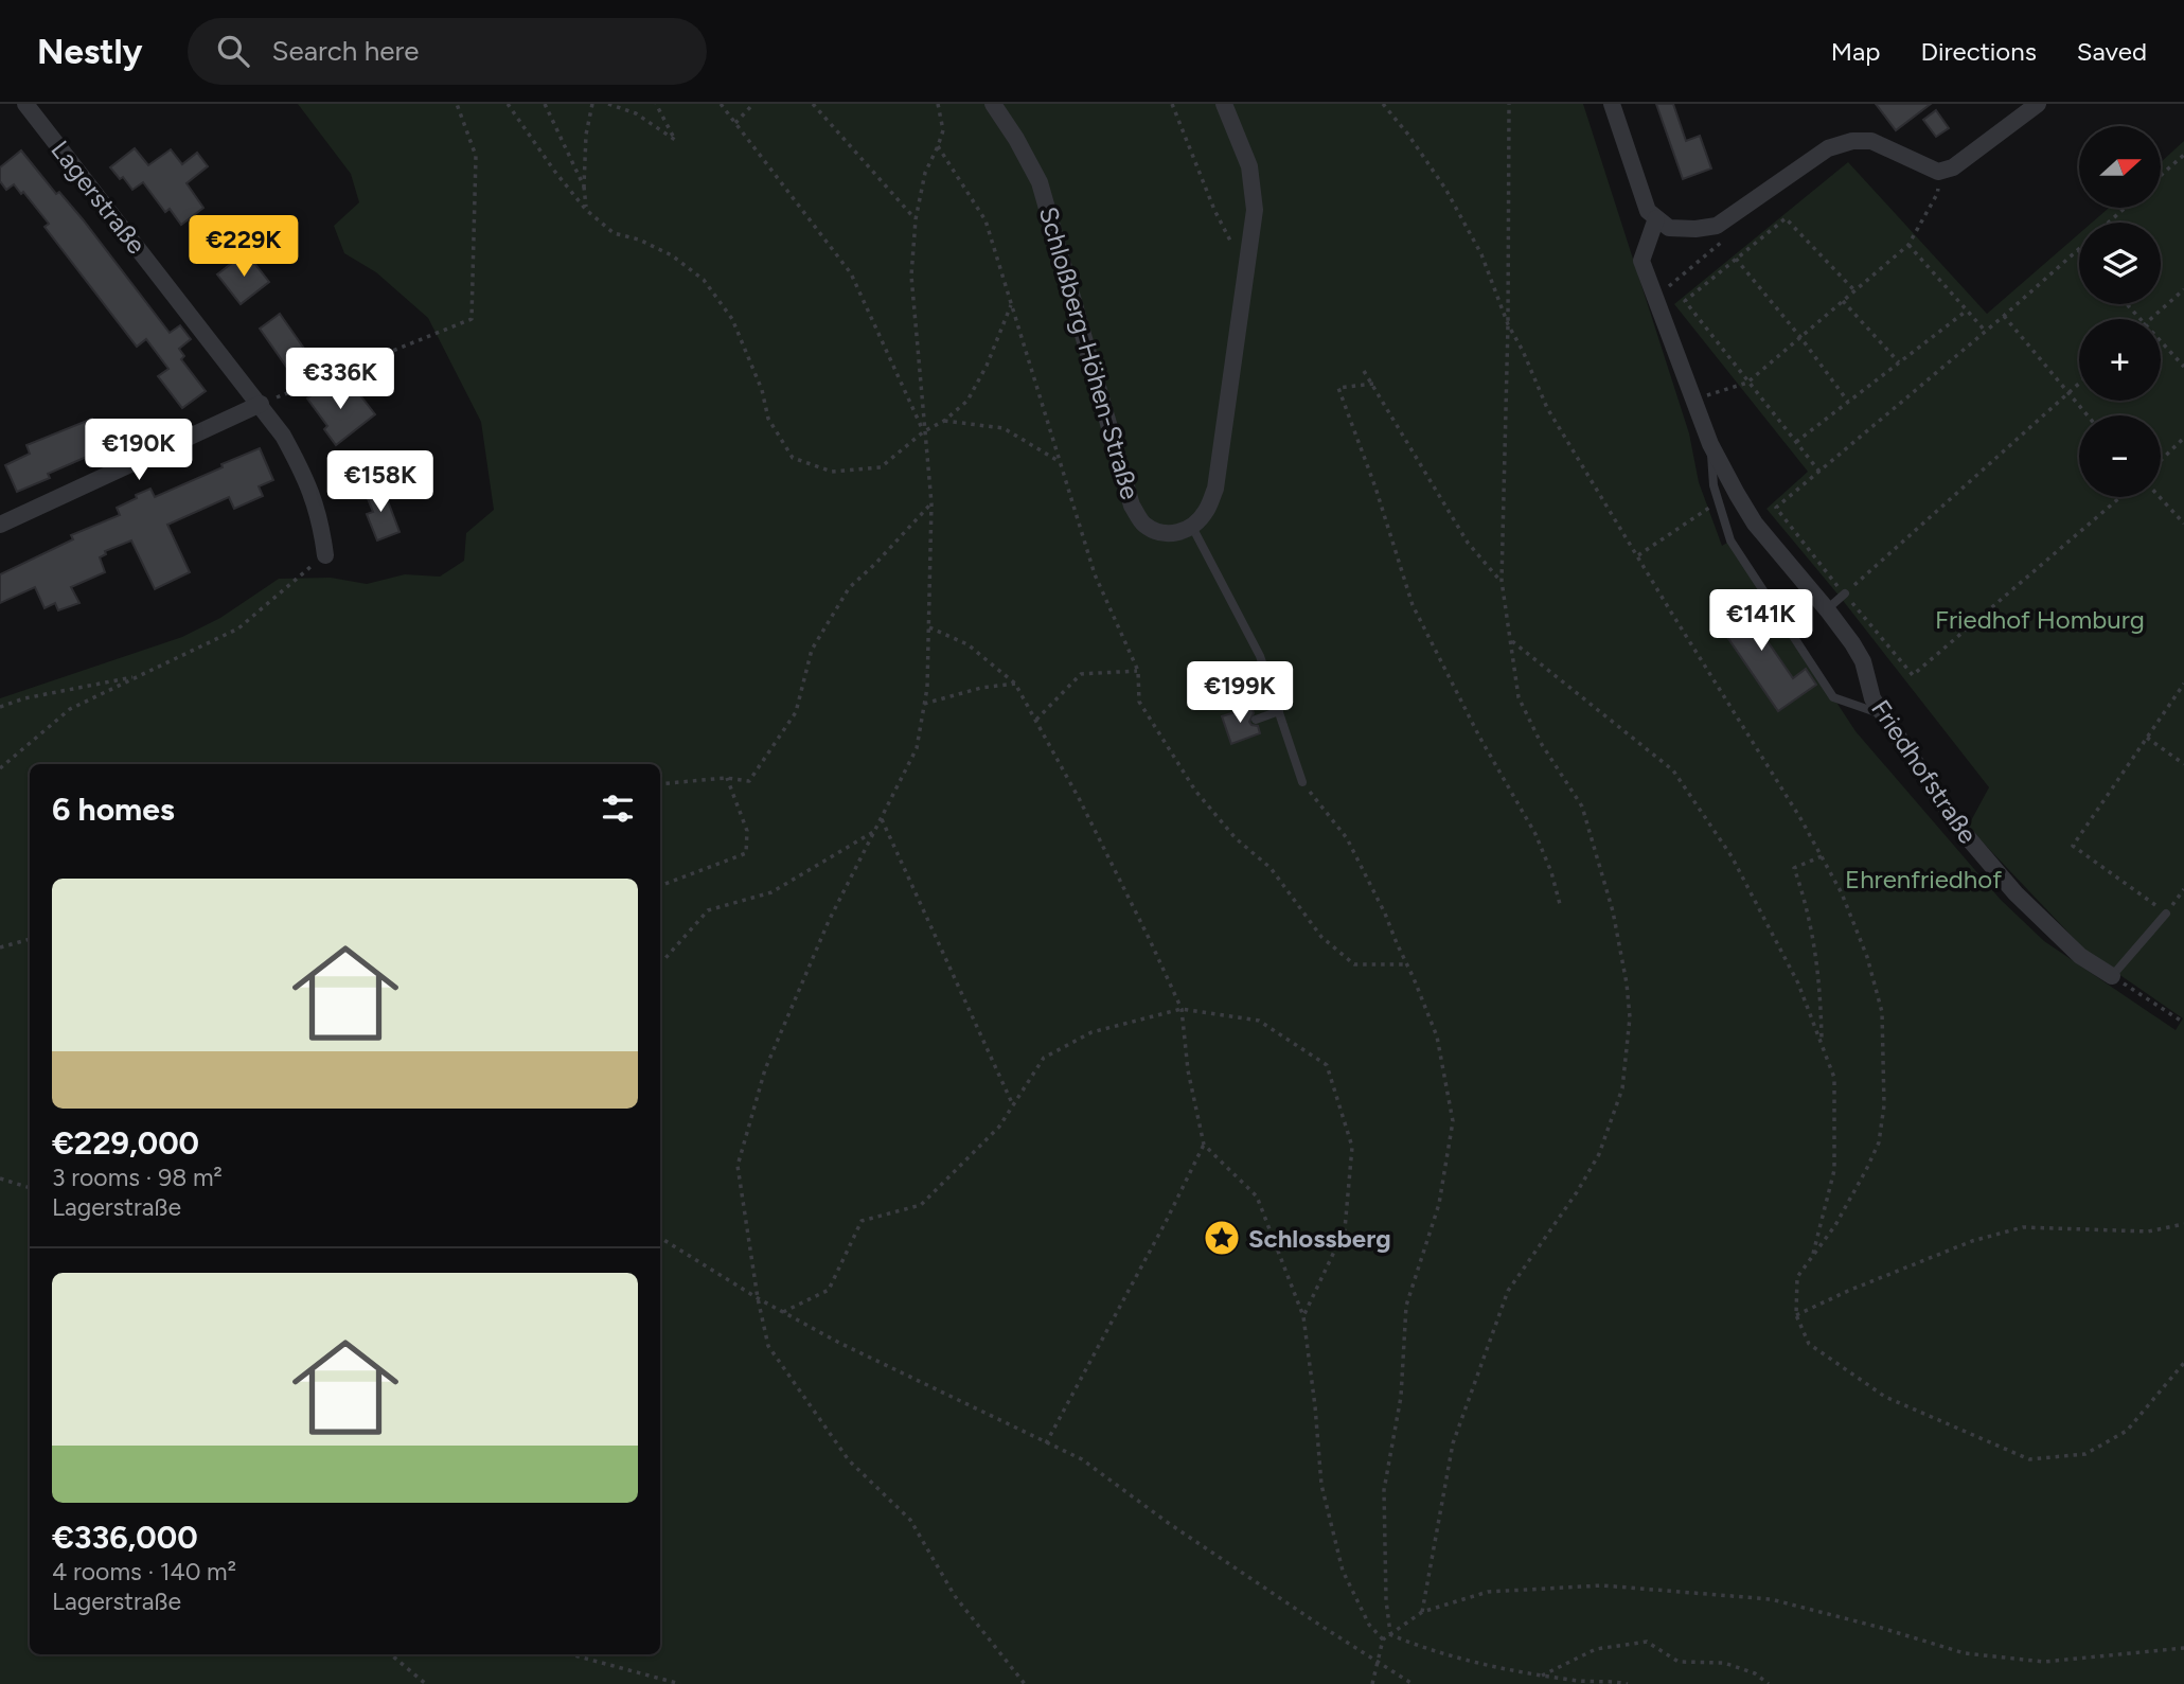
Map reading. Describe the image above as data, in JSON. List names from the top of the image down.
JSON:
{
  "streets": {
    "street": ["Lagerstraße", "Schloßberg-Höhen-Straße", "Friedhofstraße"]
  },
  "parks": ["Friedhof Homburg", "Ehrenfriedhof"],
  "places": {
    "place": ["Schlossberg"]
  },
  "north": "right",
  "page": {
    "header": "Nestly",
    "search": "Search here",
    "nav": ["Map", "Directions", "Saved"],
    "map_buttons": ["+", "−"],
    "price": [
      "€229K",
      "€336K",
      "€190K",
      "€158K",
      "€141K",
      "€199K"
    ],
    "heading": "6 homes",
    "list": [
      {
        "name": "€229,000",
        "note": "3 rooms · 98 m² · Lagerstraße"
      },
      {
        "name": "€336,000",
        "note": "4 rooms · 140 m² · Lagerstraße"
      }
    ]
  }
}
